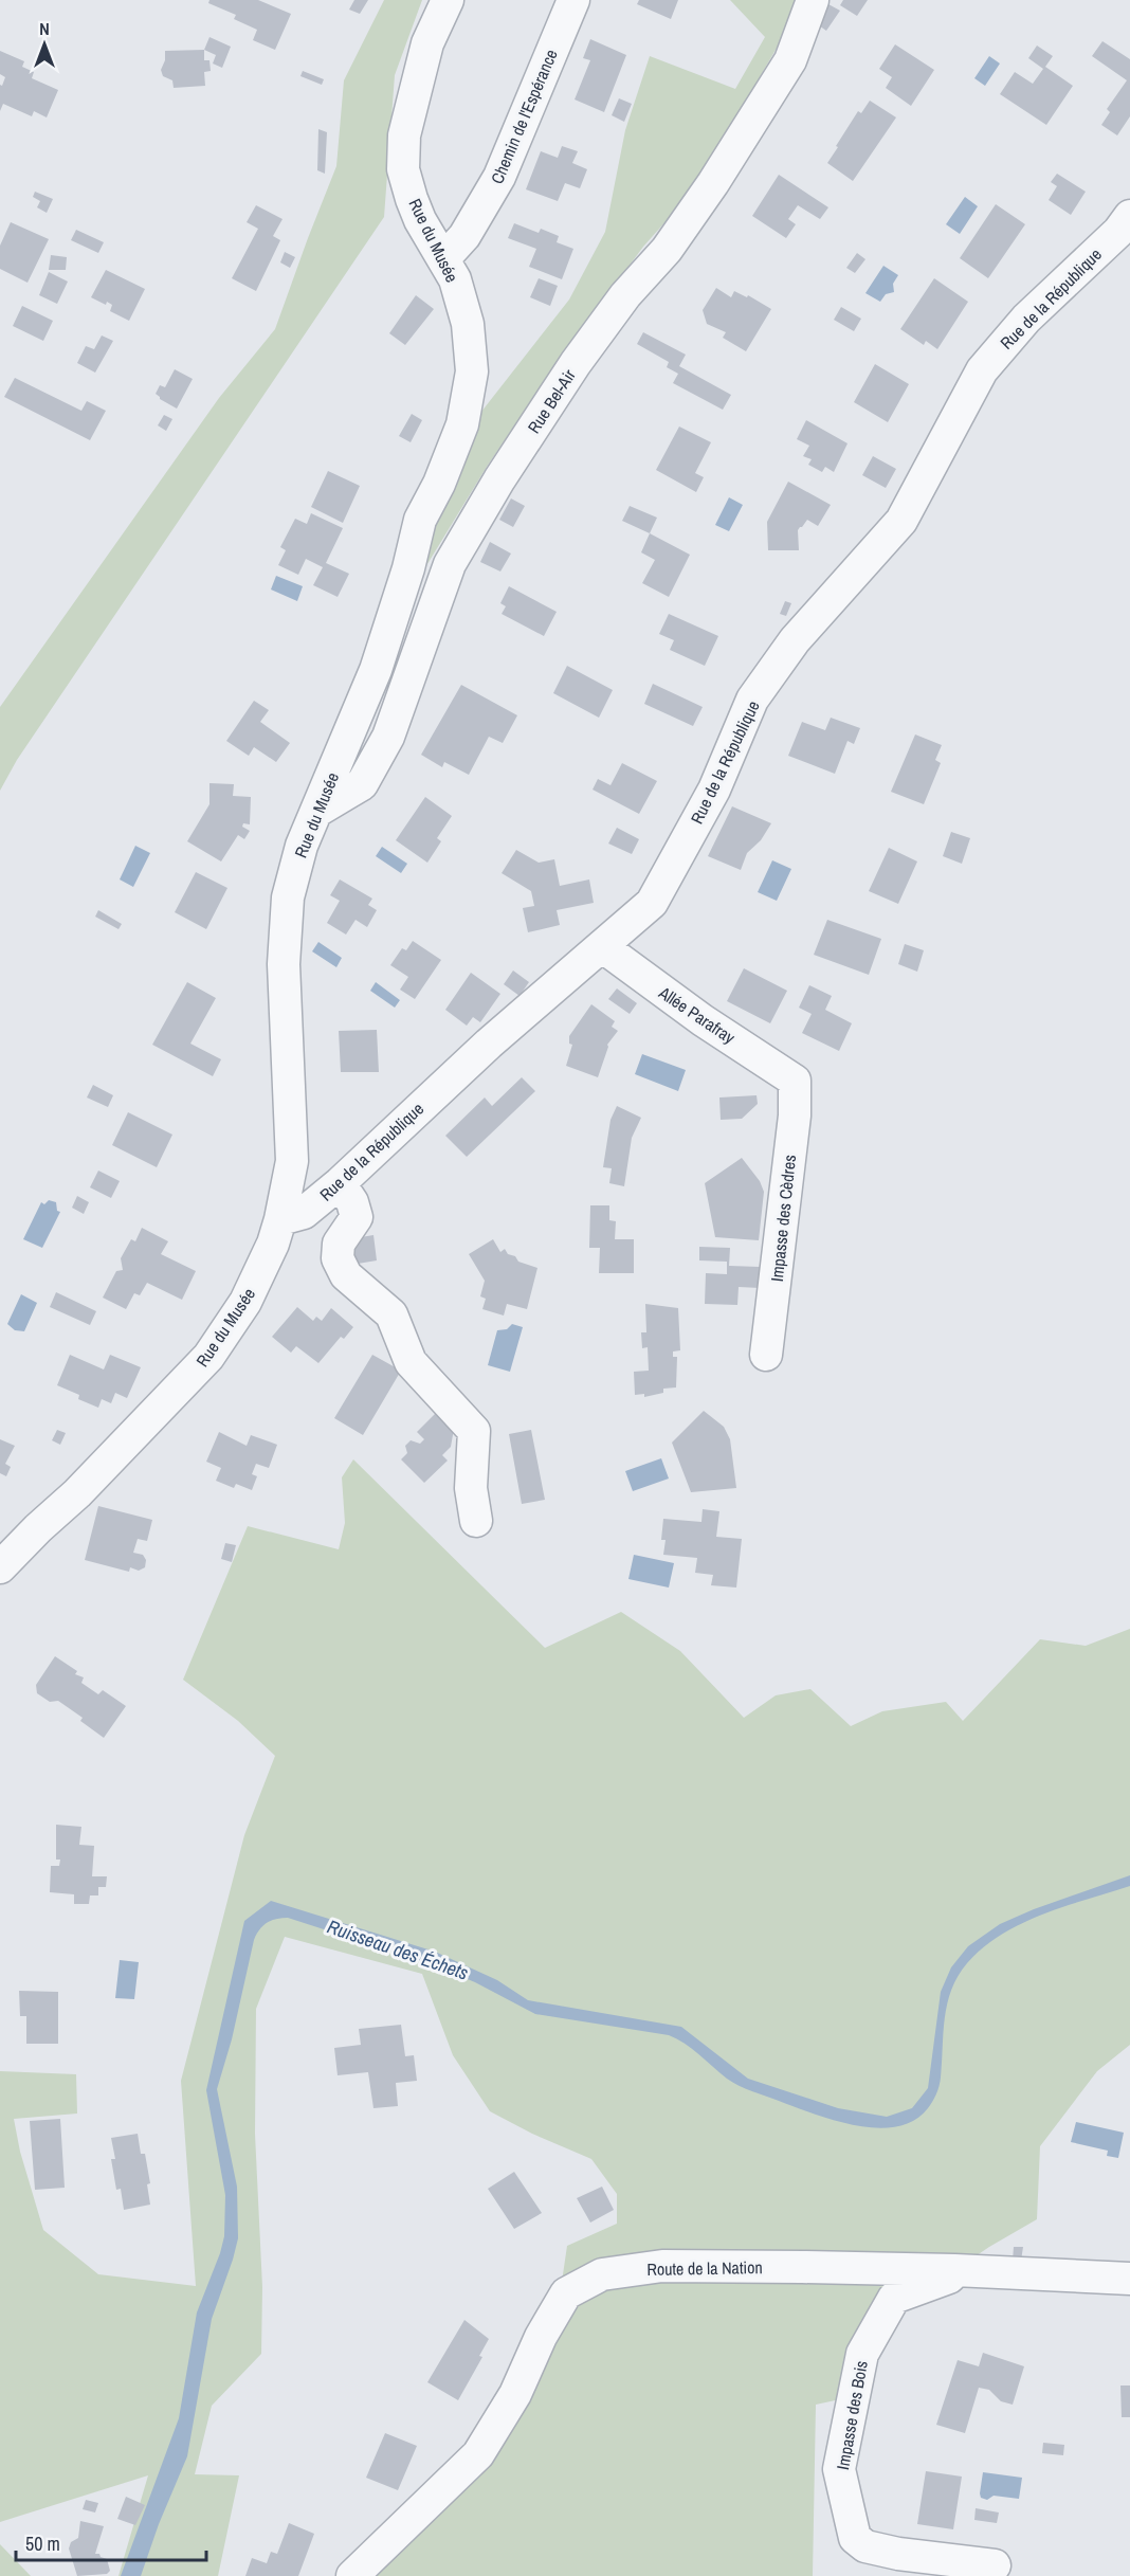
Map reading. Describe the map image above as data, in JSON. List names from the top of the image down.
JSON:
{
  "streets": {
    "street": [
      "Chemin de l'Espérance",
      "Rue du Musée",
      "Rue de la République",
      "Rue Bel-Air",
      "Allée Parafray",
      "Impasse des Cèdres",
      "Route de la Nation",
      "Impasse des Bois"
    ]
  },
  "crossings": [
    ["Chemin de l'Espérance", "Rue du Musée"],
    ["Rue du Musée", "Rue de la République"],
    ["Rue du Musée", "Rue Bel-Air"],
    ["Rue de la République", "Allée Parafray"],
    ["Allée Parafray", "Impasse des Cèdres"],
    ["Route de la Nation", "Impasse des Bois"]
  ],
  "water": ["Ruisseau des Échets"],
  "scale_bar": "50 m",
  "north": "top"
}
